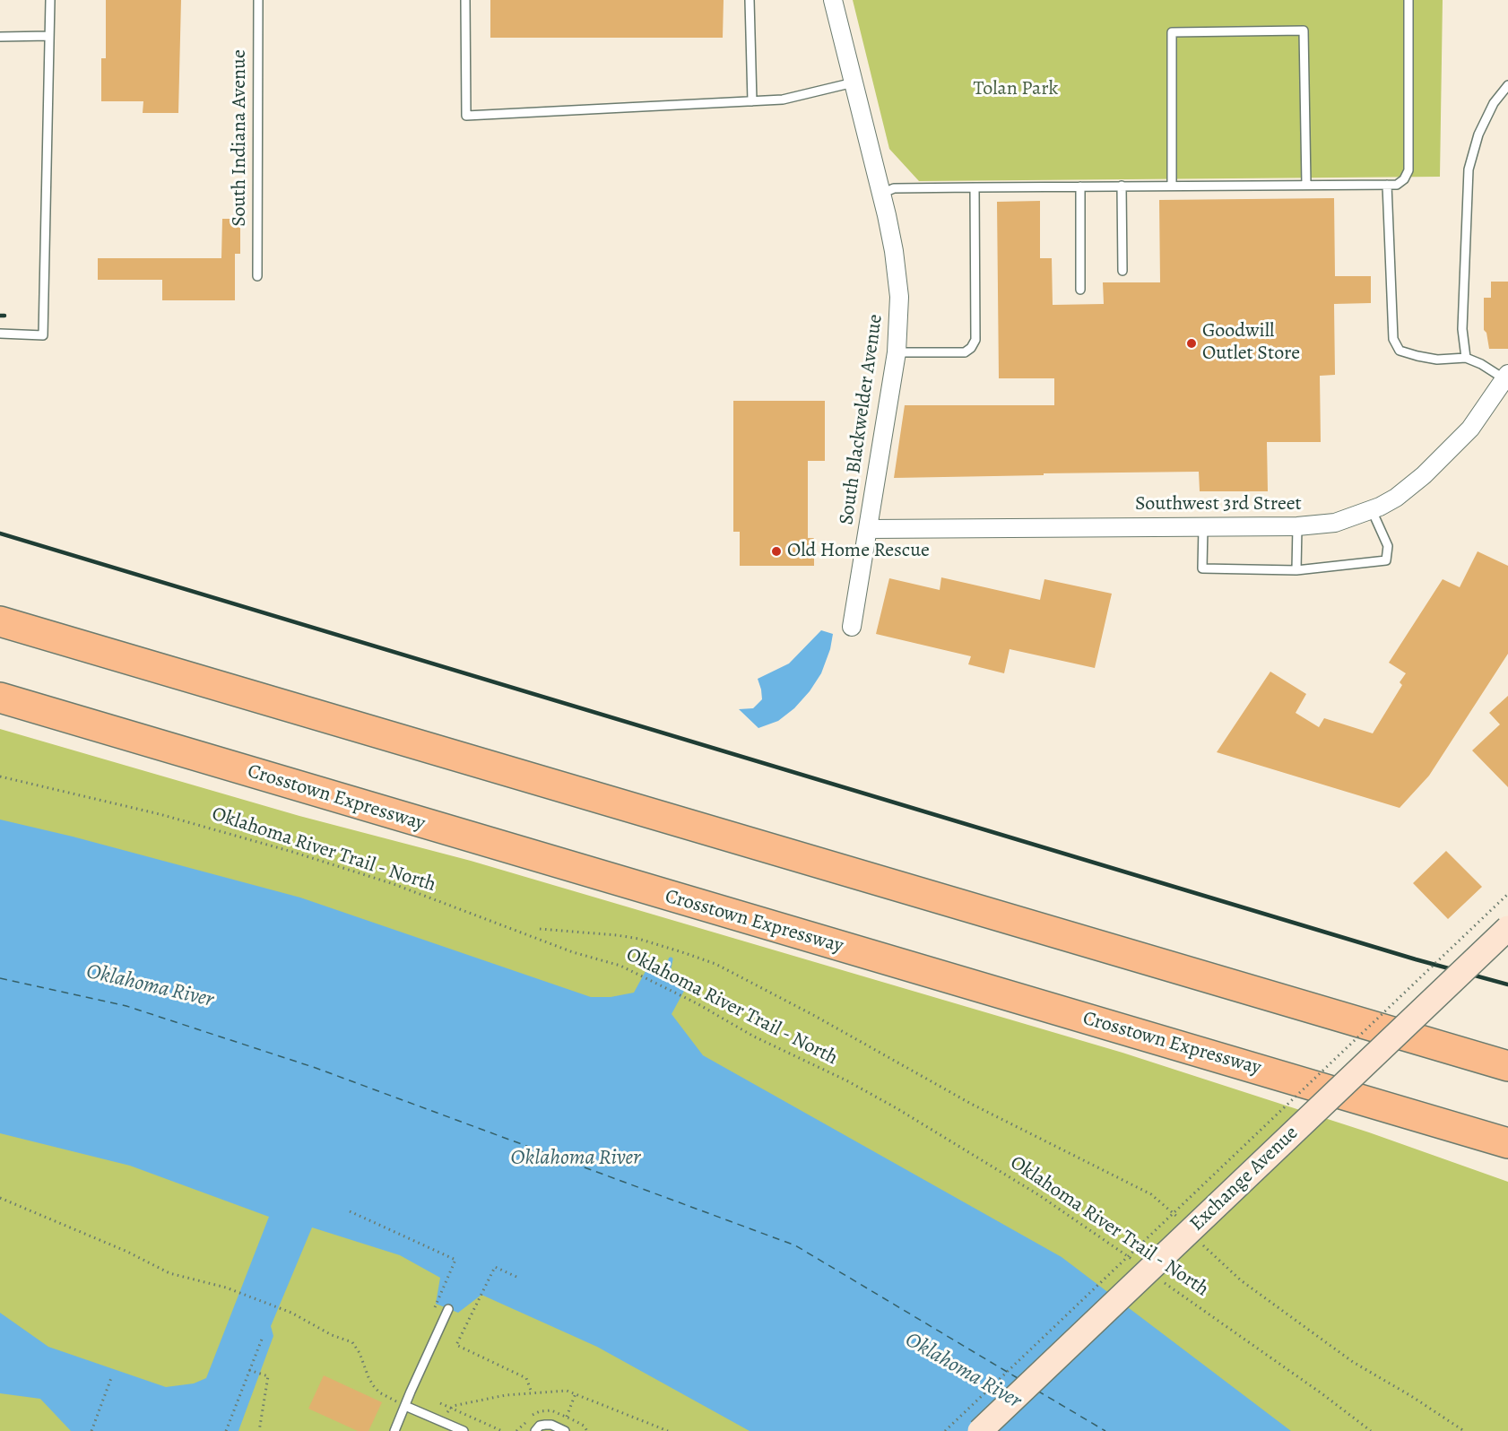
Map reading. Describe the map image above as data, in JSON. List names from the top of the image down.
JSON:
{
  "streets": {
    "highway": ["Crosstown Expressway"],
    "main road": ["Exchange Avenue"],
    "street": ["South Blackwelder Avenue", "Southwest 3rd Street"],
    "lane": ["South Indiana Avenue"],
    "path": ["Oklahoma River Trail - North"]
  },
  "crossings": [
    ["South Blackwelder Avenue", "Southwest 3rd Street"]
  ],
  "water": ["Oklahoma River"],
  "parks": ["Tolan Park"],
  "places": ["Goodwill Outlet Store", "Old Home Rescue"]
}
